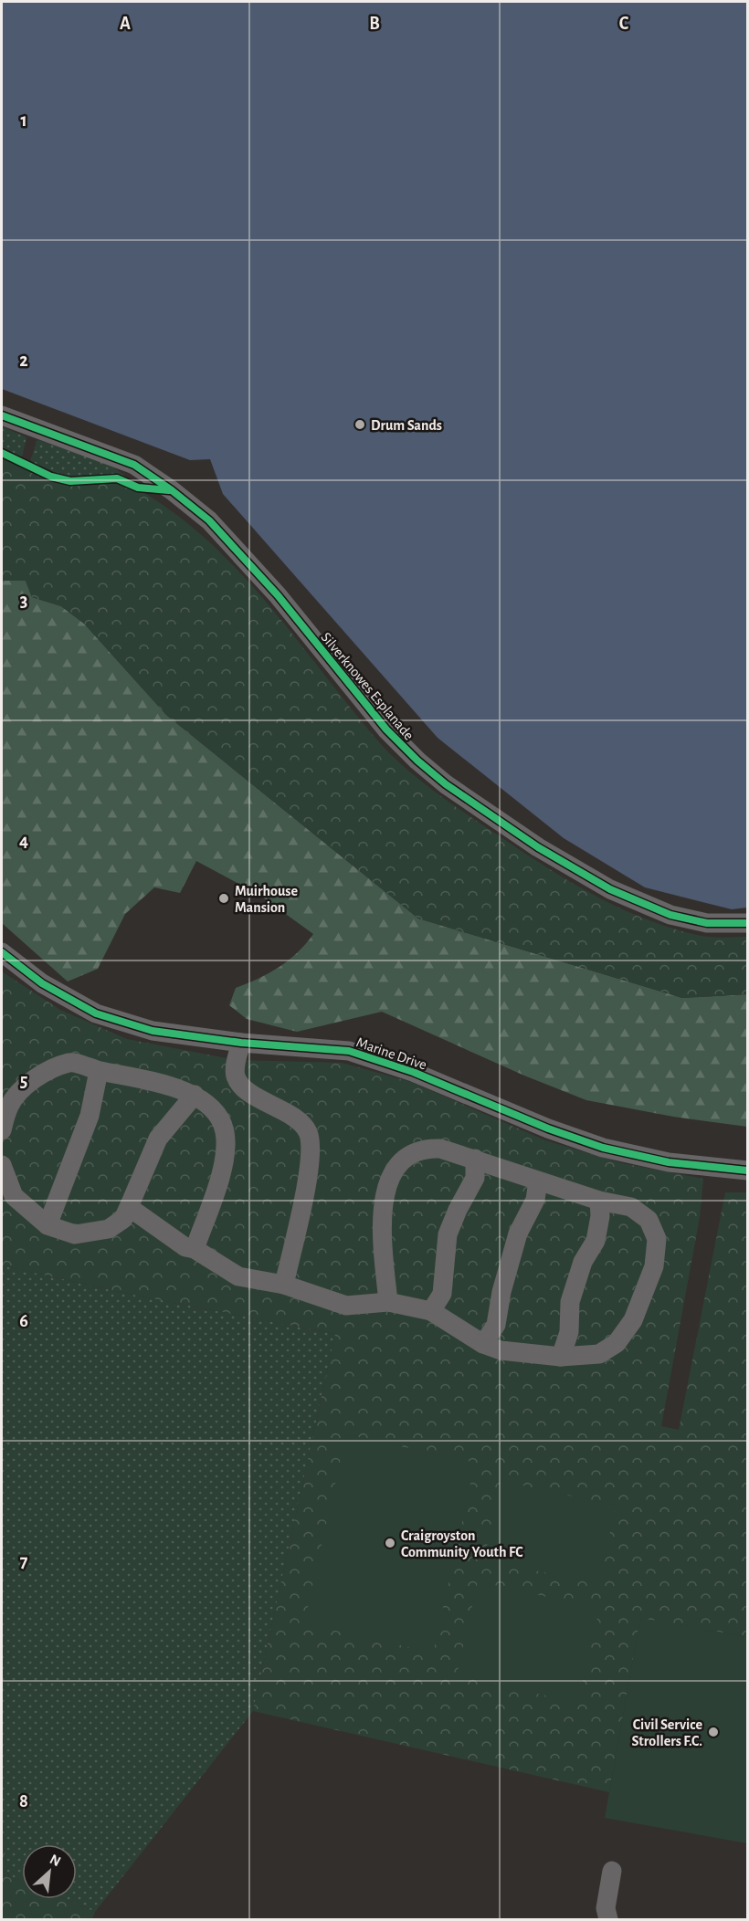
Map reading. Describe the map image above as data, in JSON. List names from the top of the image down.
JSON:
{
  "streets": {
    "street": ["Silverknowes Esplanade", "Marine Drive"]
  },
  "places": [
    "Drum Sands",
    "Muirhouse Mansion",
    "Craigroyston Community Youth FC",
    "Civil Service Strollers F.C."
  ],
  "north": "top right",
  "grid": {
    "columns": ["A", "B", "C"],
    "rows": [
      "1",
      "2",
      "3",
      "4",
      "5",
      "6",
      "7",
      "8"
    ]
  }
}
